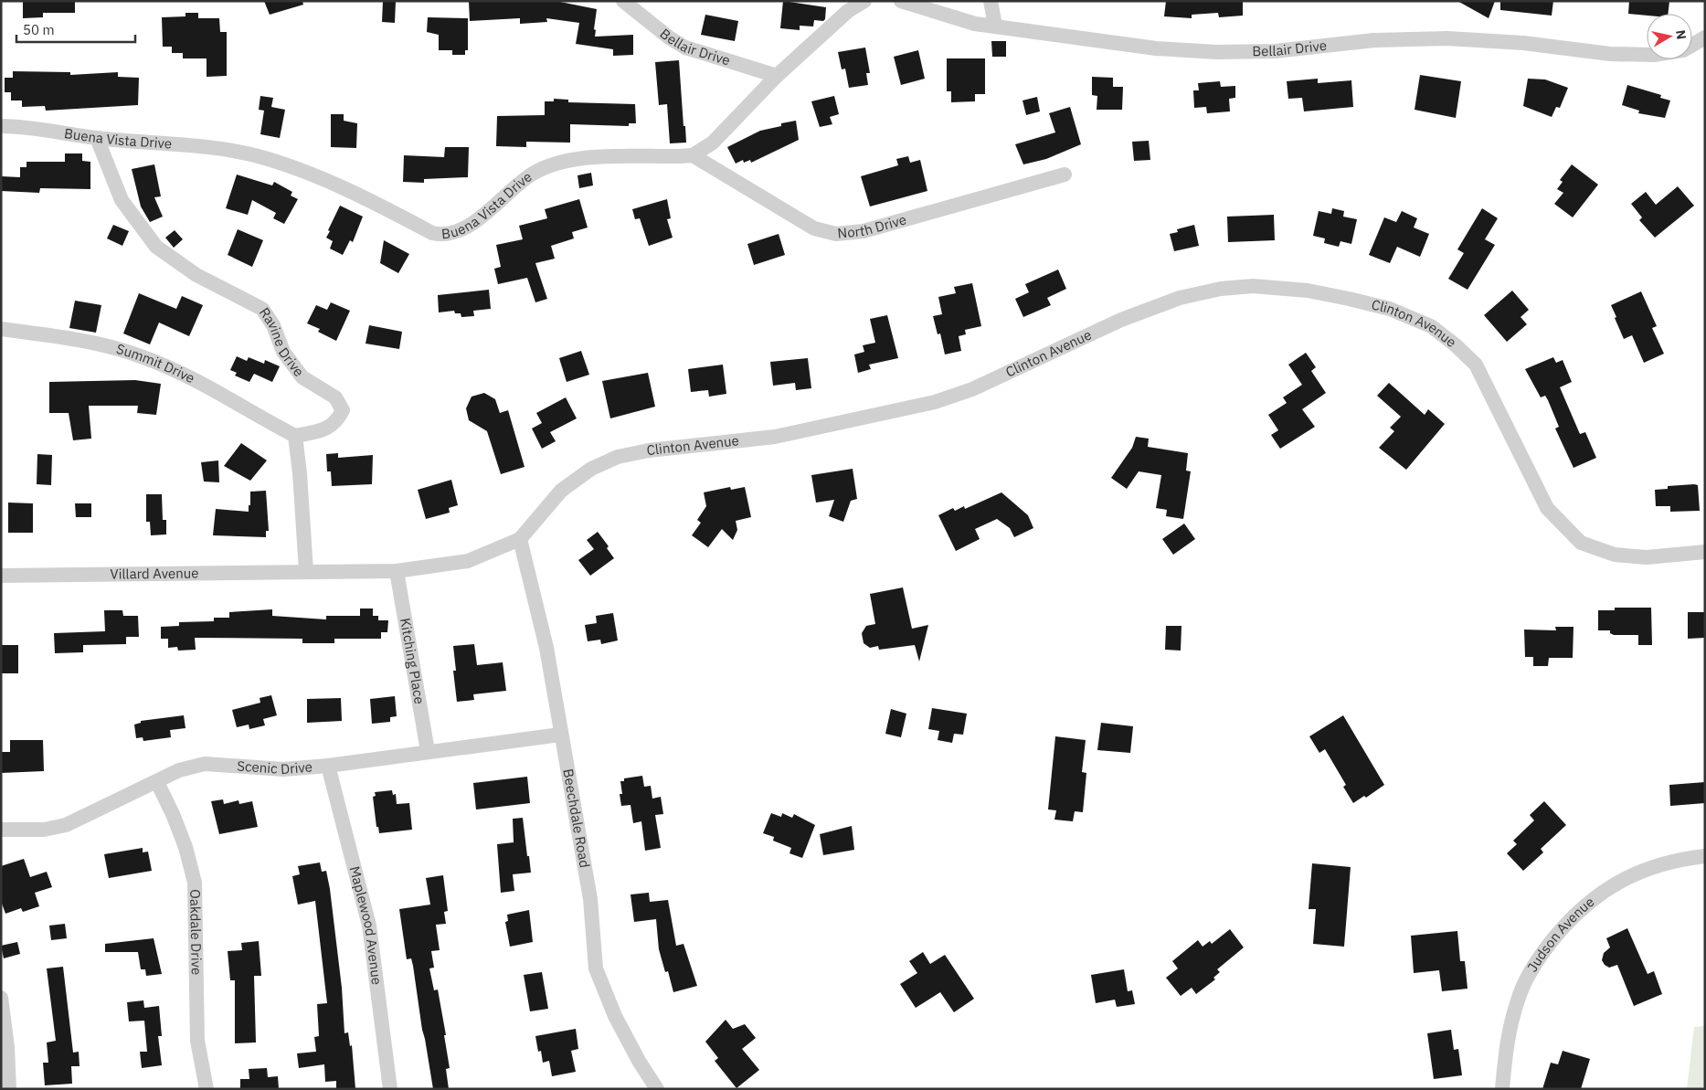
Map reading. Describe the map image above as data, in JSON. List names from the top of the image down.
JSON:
{
  "streets": {
    "street": [
      "Bellair Drive",
      "Buena Vista Drive",
      "North Drive",
      "Clinton Avenue",
      "Ravine Drive",
      "Summit Drive",
      "Villard Avenue",
      "Kitching Place",
      "Scenic Drive",
      "Beechdale Road",
      "Maplewood Avenue",
      "Oakdale Drive",
      "Judson Avenue"
    ]
  },
  "crossings": [
    ["Buena Vista Drive", "North Drive"],
    ["Buena Vista Drive", "Ravine Drive"],
    ["Clinton Avenue", "Villard Avenue"],
    ["Clinton Avenue", "Kitching Place"],
    ["Clinton Avenue", "Beechdale Road"],
    ["Ravine Drive", "Summit Drive"],
    ["Kitching Place", "Scenic Drive"],
    ["Scenic Drive", "Beechdale Road"],
    ["Scenic Drive", "Maplewood Avenue"],
    ["Scenic Drive", "Oakdale Drive"]
  ],
  "scale_bar": "50 m",
  "north": "right"
}
